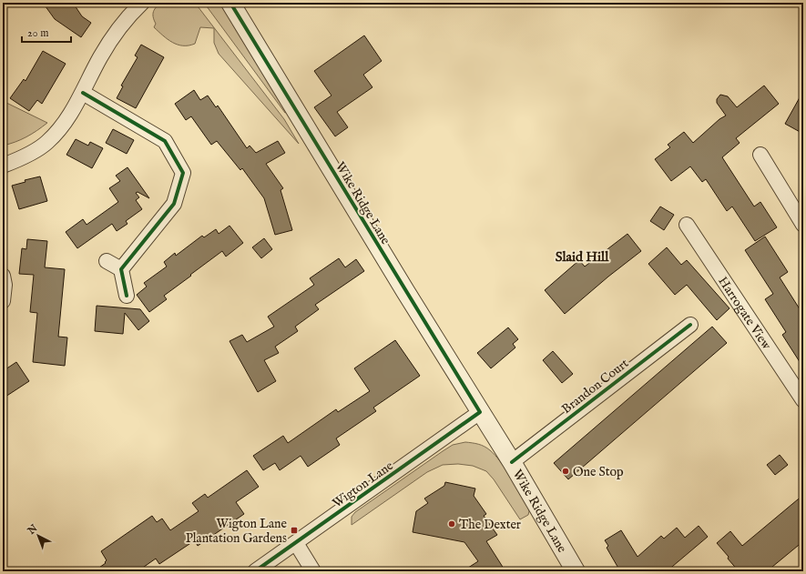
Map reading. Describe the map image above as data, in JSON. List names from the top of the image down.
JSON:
{
  "streets": {
    "street": [
      "Wike Ridge Lane",
      "Harrogate View",
      "Brandon Court",
      "Wigton Lane"
    ]
  },
  "crossings": [
    ["Wike Ridge Lane", "Brandon Court"],
    ["Wike Ridge Lane", "Wigton Lane"]
  ],
  "districts": ["Slaid Hill"],
  "places": {
    "other": ["One Stop", "The Dexter"],
    "transit": ["Wigton Lane Plantation Gardens"]
  },
  "scale_bar": "20 m",
  "north": "top left"
}
